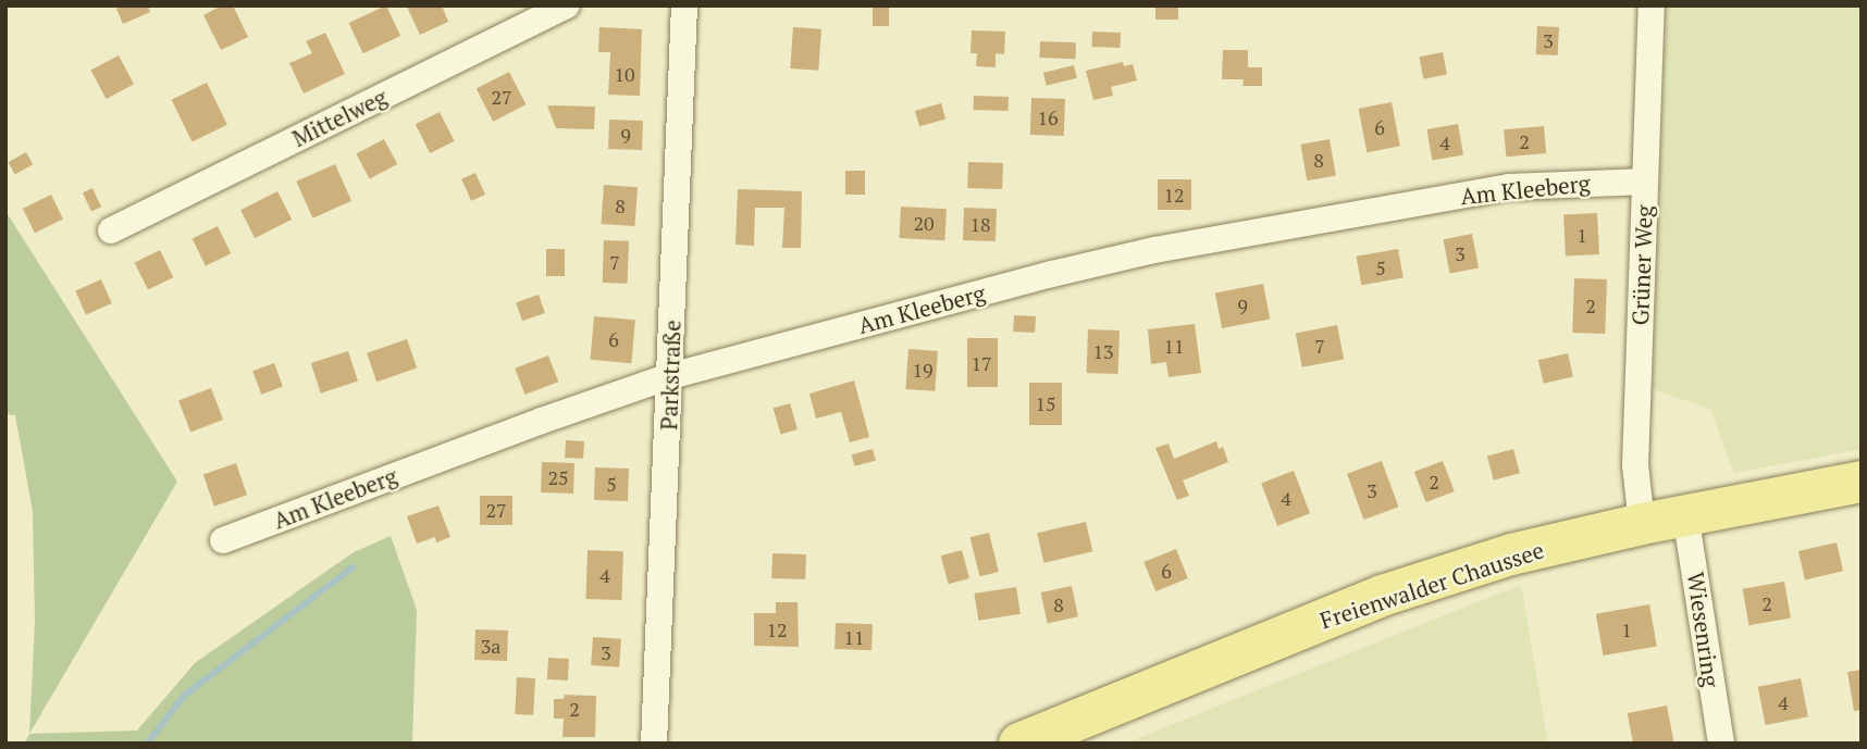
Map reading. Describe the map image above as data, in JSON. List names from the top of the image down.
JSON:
{
  "streets": {
    "main road": ["Freienwalder Chaussee"],
    "street": [
      "Mittelweg",
      "Am Kleeberg",
      "Grüner Weg",
      "Parkstraße",
      "Wiesenring"
    ]
  },
  "crossings": [
    ["Am Kleeberg", "Grüner Weg"],
    ["Am Kleeberg", "Parkstraße"],
    ["Grüner Weg", "Freienwalder Chaussee"],
    ["Freienwalder Chaussee", "Wiesenring"]
  ],
  "house_numbers": [
    "3",
    "10",
    "27",
    "16",
    "6",
    "9",
    "2",
    "4",
    "8",
    "12",
    "8",
    "20",
    "18",
    "1",
    "3",
    "7",
    "5",
    "9",
    "2",
    "6",
    "11",
    "7",
    "13",
    "17",
    "19",
    "15",
    "25",
    "2",
    "5",
    "3",
    "4",
    "27",
    "6",
    "4",
    "2",
    "8",
    "12",
    "1",
    "11",
    "3a",
    "3",
    "4",
    "2"
  ]
}
